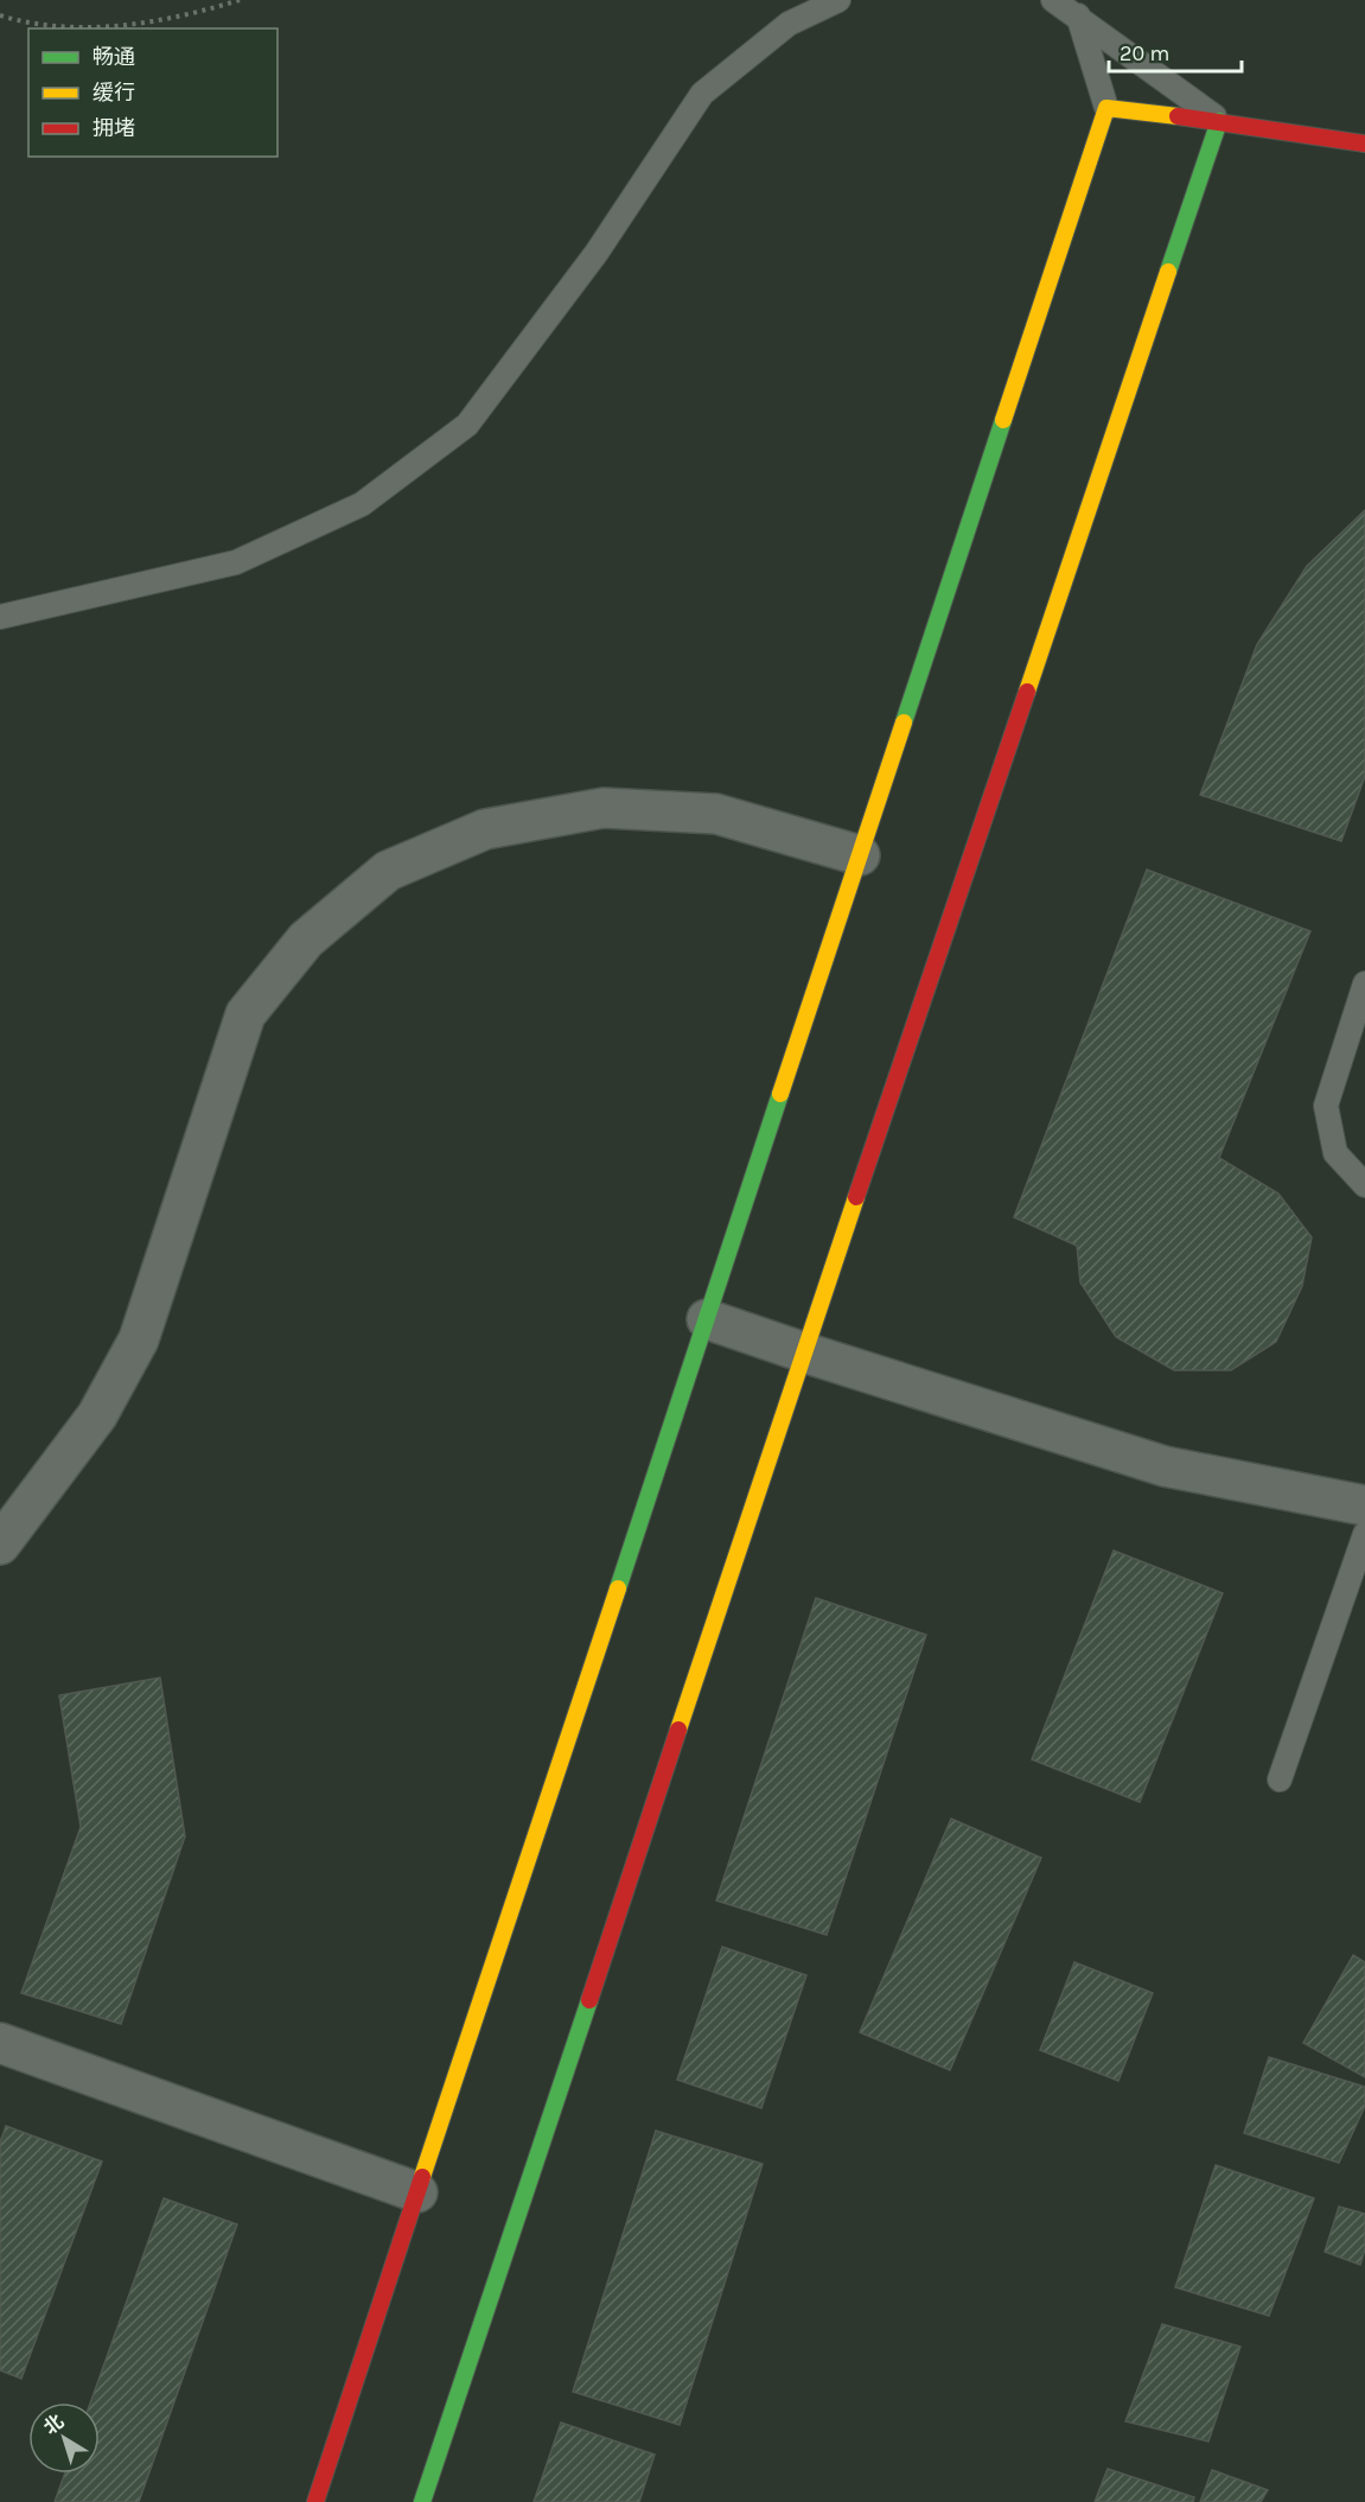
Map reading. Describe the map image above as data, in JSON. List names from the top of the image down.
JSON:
{
  "legend": ["畅通", "缓行", "拥堵"],
  "scale_bar": "20 m",
  "north": "top left"
}
